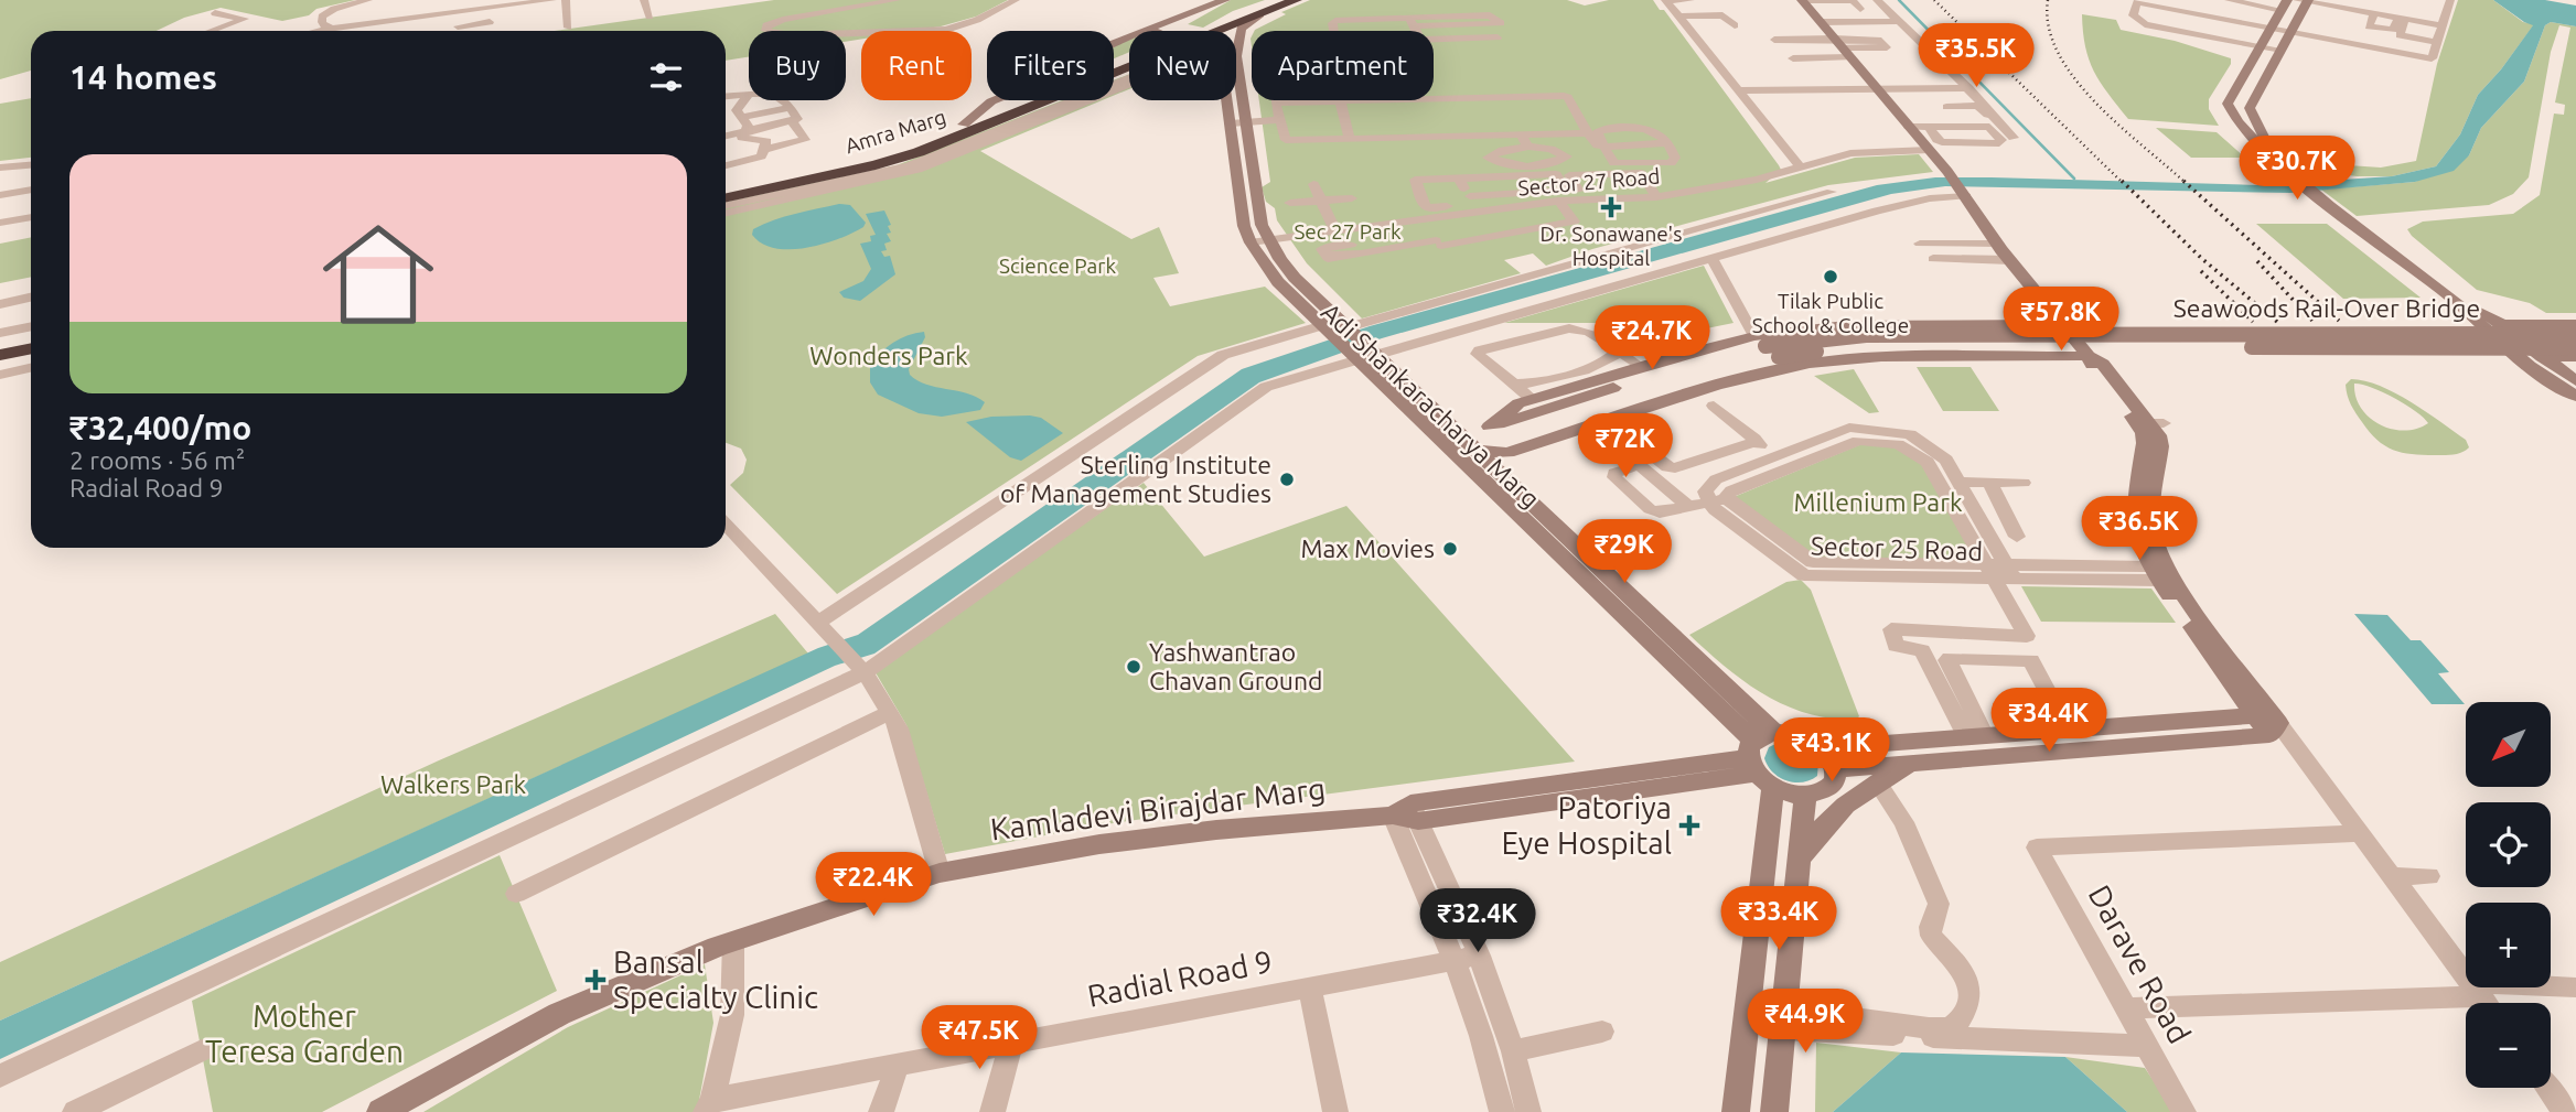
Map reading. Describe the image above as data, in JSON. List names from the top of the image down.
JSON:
{
  "streets": {
    "highway": ["Amra Marg"],
    "main road": ["Seawoods Rail-Over Bridge", "Adi Shankaracharya Marg", "Kamladevi Birajdar Marg"],
    "street": [
      "Sector 27 Road",
      "Sector 25 Road",
      "Darave Road",
      "Radial Road 9"
    ]
  },
  "crossings": [
    ["Sector 27 Road", "Adi Shankaracharya Marg"],
    ["Seawoods Rail-Over Bridge", "Adi Shankaracharya Marg"],
    ["Adi Shankaracharya Marg", "Kamladevi Birajdar Marg"]
  ],
  "parks": [
    "Sec 27 Park",
    "Science Park",
    "Wonders Park",
    "Millenium Park",
    "Walkers Park",
    "Mother Teresa Garden"
  ],
  "places": {
    "health": ["Dr. Sonawane's Hospital", "Patoriya Eye Hospital", "Bansal Specialty Clinic"],
    "other": [
      "Tilak Public School & College",
      "Sterling Institute of Management Studies",
      "Max Movies",
      "Yashwantrao Chavan Ground"
    ]
  },
  "north": "bottom left",
  "page": {
    "price": [
      "₹35.5K",
      "₹30.7K",
      "₹57.8K",
      "₹24.7K",
      "₹72K",
      "₹36.5K",
      "₹29K",
      "₹34.4K",
      "₹43.1K",
      "₹22.4K",
      "₹33.4K",
      "₹32.4K",
      "₹44.9K",
      "₹47.5K"
    ],
    "chip": [
      "Buy",
      "Rent",
      "Filters",
      "New",
      "Apartment"
    ],
    "heading": "14 homes",
    "list": [
      {
        "name": "₹32,400/mo",
        "note": "2 rooms · 56 m² · Radial Road 9"
      }
    ],
    "map_buttons": ["+", "−"]
  }
}
